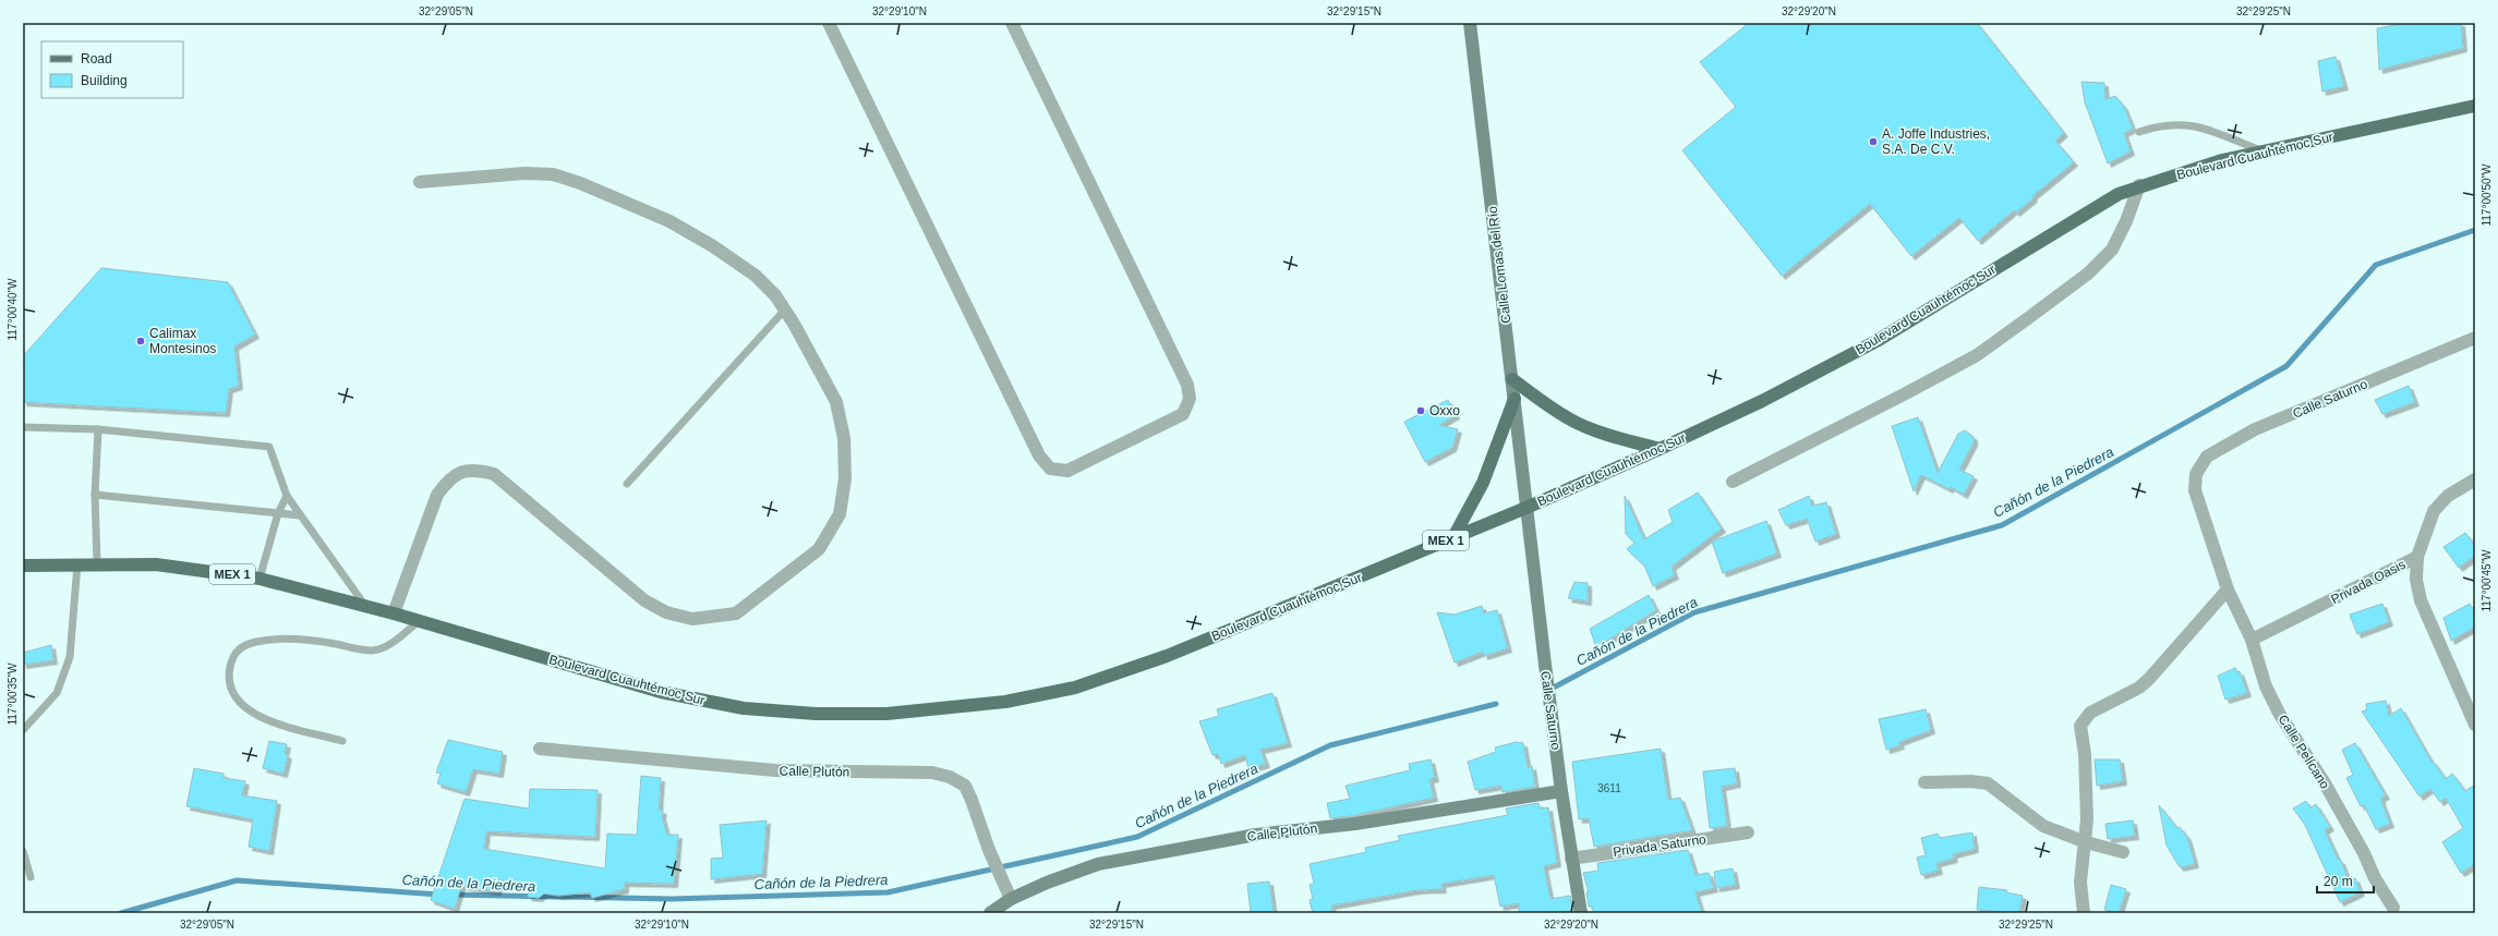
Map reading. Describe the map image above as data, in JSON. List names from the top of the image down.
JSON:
{
  "streets": {
    "main road": ["Boulevard Cuauhtémoc Sur", "MEX 1"],
    "street": [
      "Calle Lomas del Río",
      "Calle Saturno",
      "Privada Oasis",
      "Calle Pelícano",
      "Calle Plutón",
      "Privada Saturno"
    ]
  },
  "crossings": [
    ["Boulevard Cuauhtémoc Sur", "Calle Lomas del Río"],
    ["Boulevard Cuauhtémoc Sur", "Calle Saturno"],
    ["Calle Lomas del Río", "Calle Saturno"],
    ["Calle Saturno", "Calle Pelícano"],
    ["Calle Saturno", "Calle Plutón"],
    ["Calle Saturno", "Privada Saturno"],
    ["Privada Oasis", "Calle Pelícano"]
  ],
  "water": ["Cañón de la Piedrera"],
  "places": ["A. Joffe Industries, S.A. De C.V.", "Calimax Montesinos", "Oxxo"],
  "house_numbers": ["3611"],
  "legend": ["Road", "Building"],
  "scale_bar": "20 m",
  "coordinates": [
    "32°29'05\"N",
    "32°29'10\"N",
    "32°29'15\"N",
    "32°29'20\"N",
    "32°29'25\"N",
    "117°00'50\"W",
    "117°00'40\"W",
    "117°00'45\"W",
    "117°00'35\"W"
  ]
}
